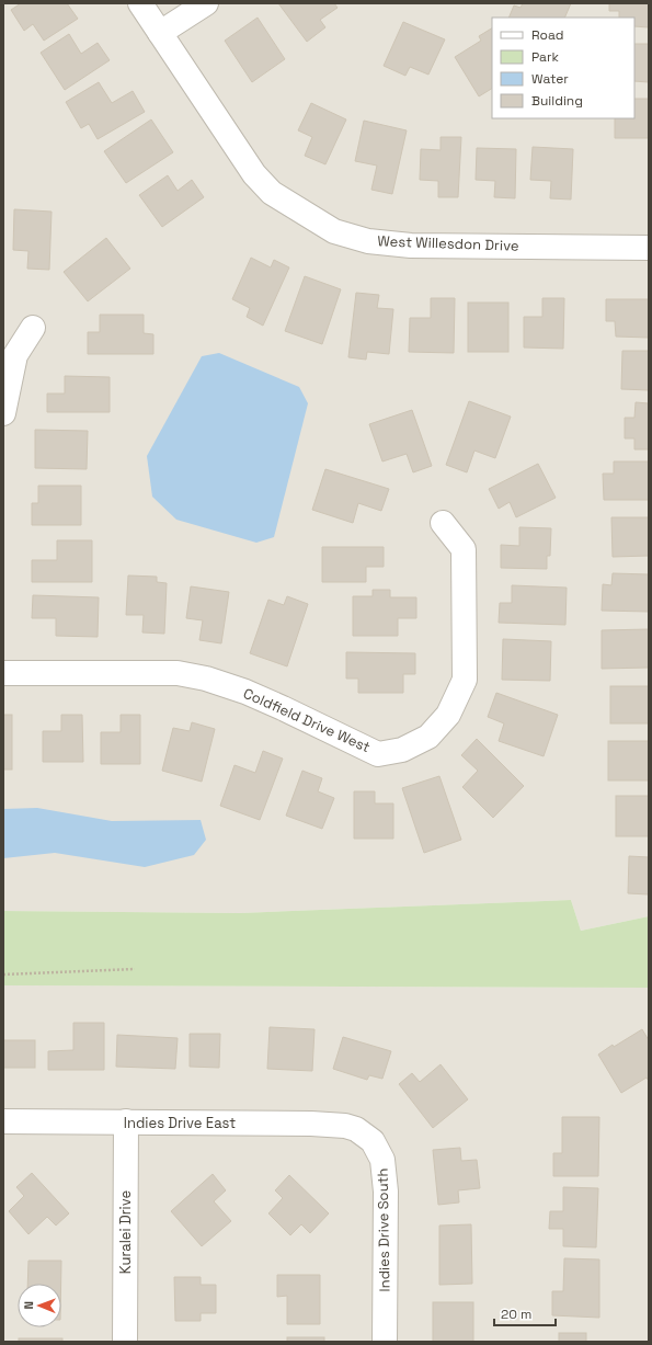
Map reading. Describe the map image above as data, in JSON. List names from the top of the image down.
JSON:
{
  "streets": {
    "street": [
      "West Willesdon Drive",
      "Coldfield Drive West",
      "Indies Drive East",
      "Indies Drive South",
      "Kuralei Drive"
    ]
  },
  "crossings": [
    ["Indies Drive East", "Indies Drive South"],
    ["Indies Drive East", "Kuralei Drive"]
  ],
  "legend": [
    "Road",
    "Park",
    "Water",
    "Building"
  ],
  "scale_bar": "20 m",
  "north": "left"
}
